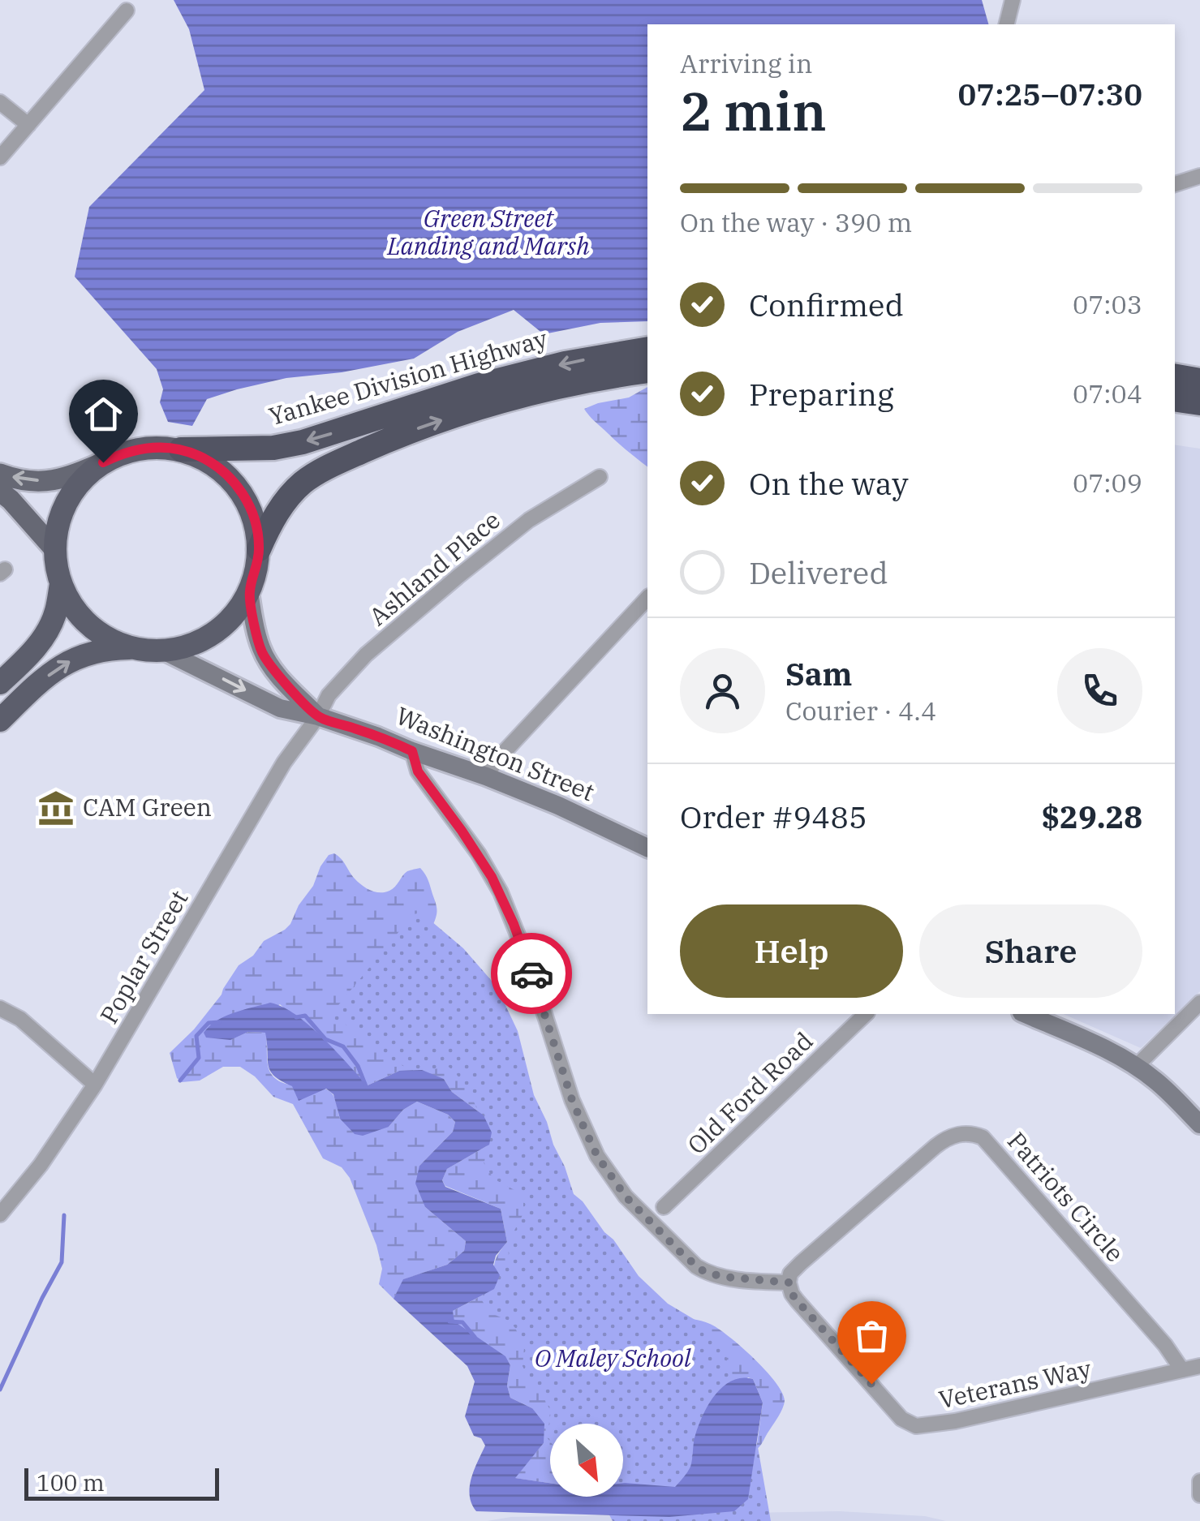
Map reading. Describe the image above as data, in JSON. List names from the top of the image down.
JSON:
{
  "streets": {
    "highway": ["Yankee Division Highway"],
    "main road": ["Washington Street"],
    "street": [
      "Ashland Place",
      "Poplar Street",
      "Old Ford Road",
      "Patriots Circle",
      "Veterans Way"
    ]
  },
  "crossings": [
    ["Yankee Division Highway", "Washington Street"],
    ["Ashland Place", "Washington Street"],
    ["Ashland Place", "Poplar Street"],
    ["Washington Street", "Poplar Street"],
    ["Patriots Circle", "Veterans Way"]
  ],
  "parks": ["Green Street Landing and Marsh", "O Maley School"],
  "places": {
    "museum": ["CAM Green"]
  },
  "scale_bar": "100 m",
  "north": "bottom right",
  "page": {
    "heading": ["2 min", "Arriving in", "07:25–07:30"],
    "panel": [
      "Sam",
      "Courier · 4.4",
      "Order #9485",
      "$29.28"
    ],
    "bar": "On the way · 390 m",
    "list": [
      ["Confirmed", "07:03"],
      ["Preparing", "07:04"],
      ["On the way", "07:09"],
      "Delivered"
    ],
    "buttons": ["Help", "Share"],
    "scale": "100 m"
  }
}
